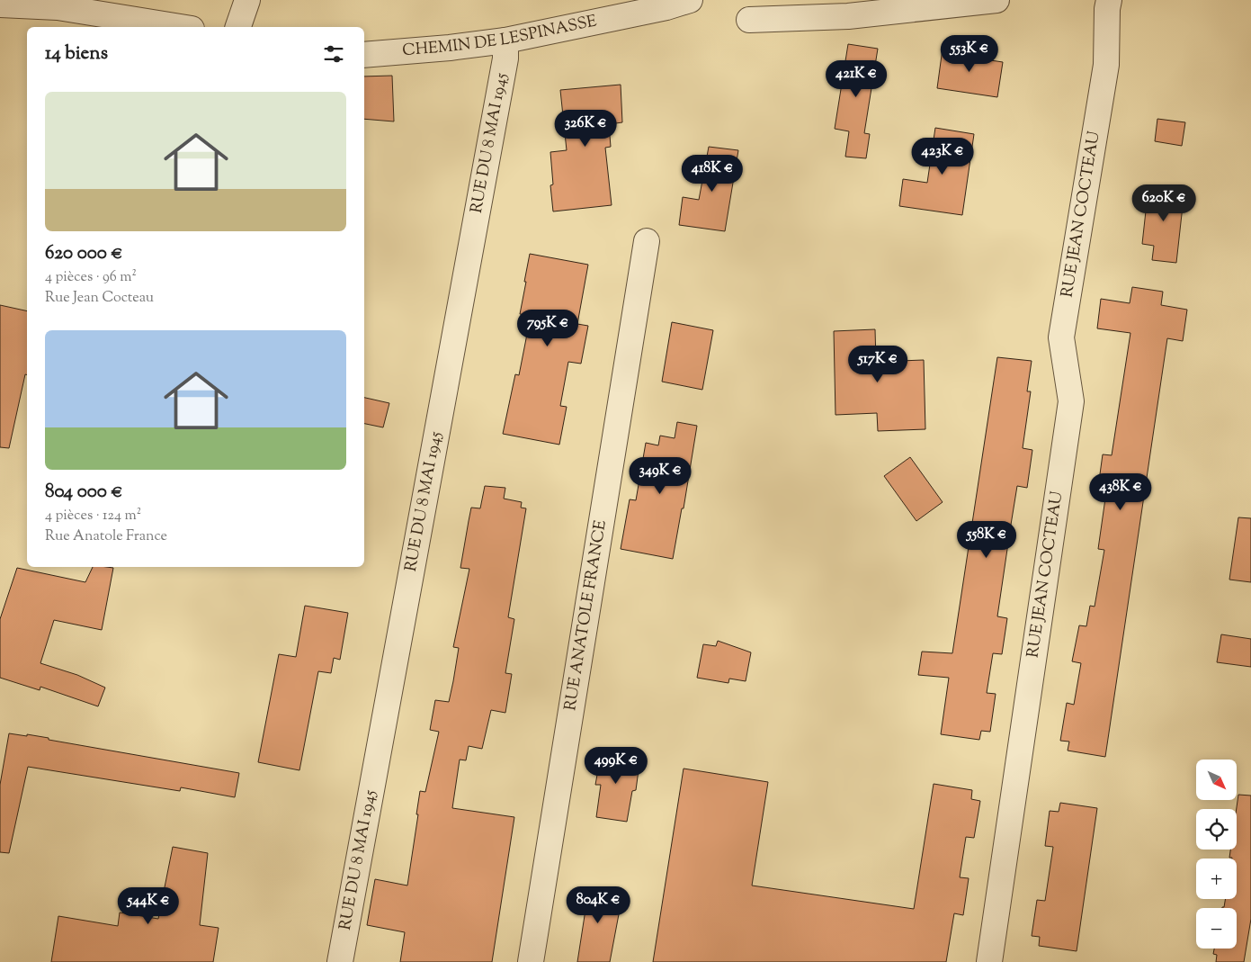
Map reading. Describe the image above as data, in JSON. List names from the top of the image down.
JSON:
{
  "streets": {
    "street": [
      "CHEMIN DE LESPINASSE",
      "RUE DU 8 MAI 1945",
      "RUE JEAN COCTEAU",
      "RUE ANATOLE FRANCE"
    ]
  },
  "crossings": [
    ["CHEMIN DE LESPINASSE", "RUE DU 8 MAI 1945"]
  ],
  "north": "bottom right",
  "page": {
    "heading": "14 biens",
    "price": [
      "553K €",
      "421K €",
      "326K €",
      "423K €",
      "418K €",
      "620K €",
      "795K €",
      "517K €",
      "349K €",
      "438K €",
      "558K €",
      "499K €",
      "804K €",
      "544K €"
    ],
    "list": [
      {
        "name": "620 000 €",
        "note": "4 pièces · 96 m² · Rue Jean Cocteau"
      },
      {
        "name": "804 000 €",
        "note": "4 pièces · 124 m² · Rue Anatole France"
      }
    ],
    "map_buttons": ["+", "−"]
  }
}
